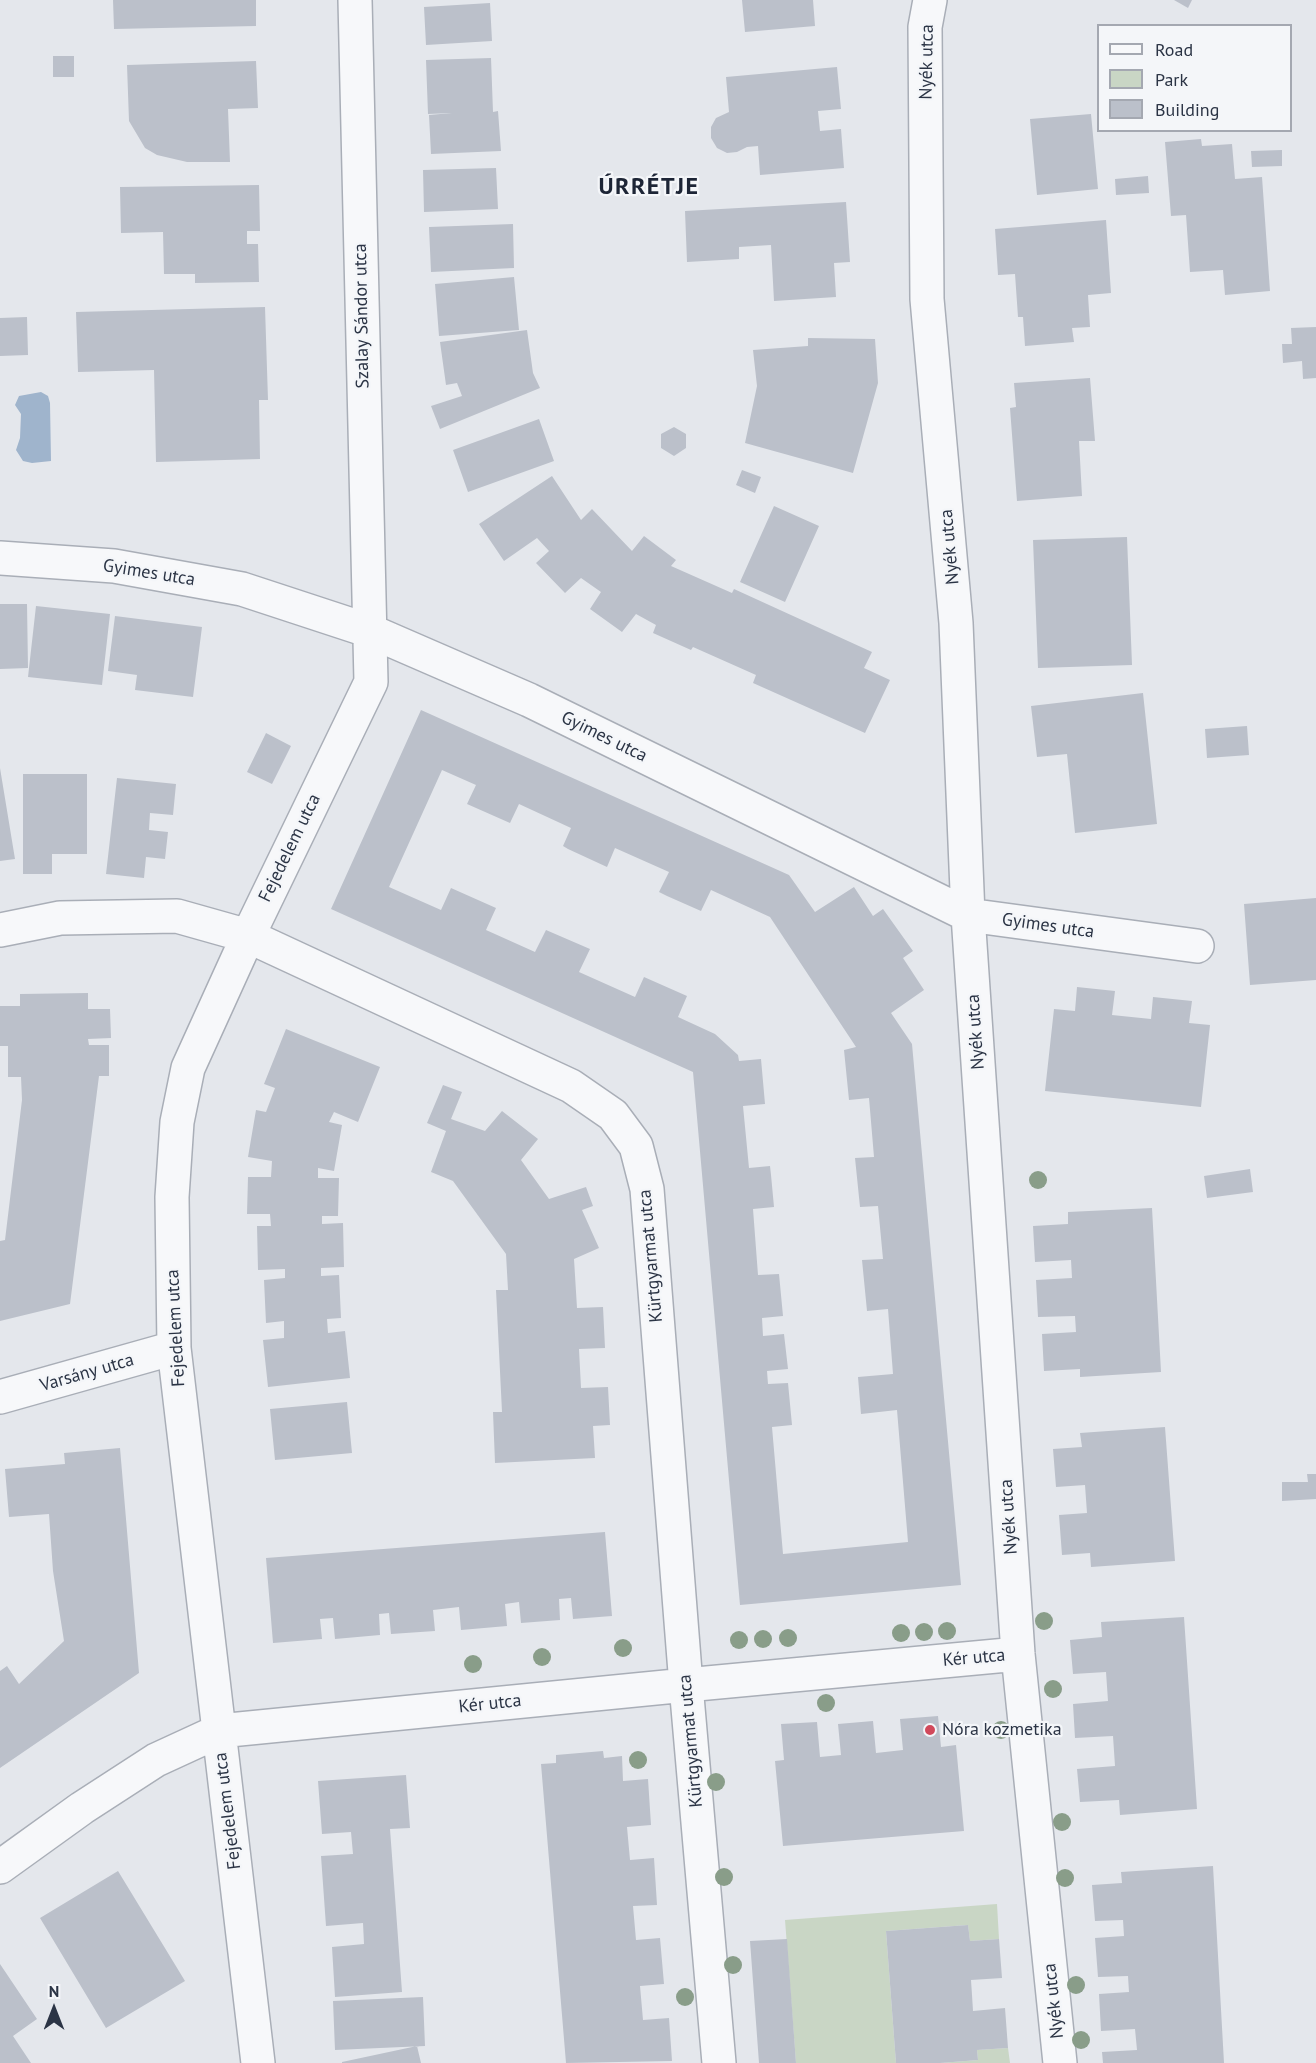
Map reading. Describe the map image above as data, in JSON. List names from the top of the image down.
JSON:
{
  "streets": {
    "street": [
      "Nyék utca",
      "Szalay Sándor utca",
      "Gyimes utca",
      "Fejedelem utca",
      "Kürtgyarmat utca",
      "Varsány utca",
      "Kér utca"
    ]
  },
  "crossings": [
    ["Nyék utca", "Gyimes utca"],
    ["Nyék utca", "Kér utca"],
    ["Szalay Sándor utca", "Gyimes utca"],
    ["Szalay Sándor utca", "Fejedelem utca"],
    ["Gyimes utca", "Fejedelem utca"],
    ["Fejedelem utca", "Kürtgyarmat utca"],
    ["Fejedelem utca", "Varsány utca"],
    ["Fejedelem utca", "Kér utca"],
    ["Kürtgyarmat utca", "Kér utca"]
  ],
  "districts": ["ÚRRÉTJE"],
  "places": ["Nóra kozmetika"],
  "legend": ["Road", "Park", "Building"],
  "north": "top"
}
